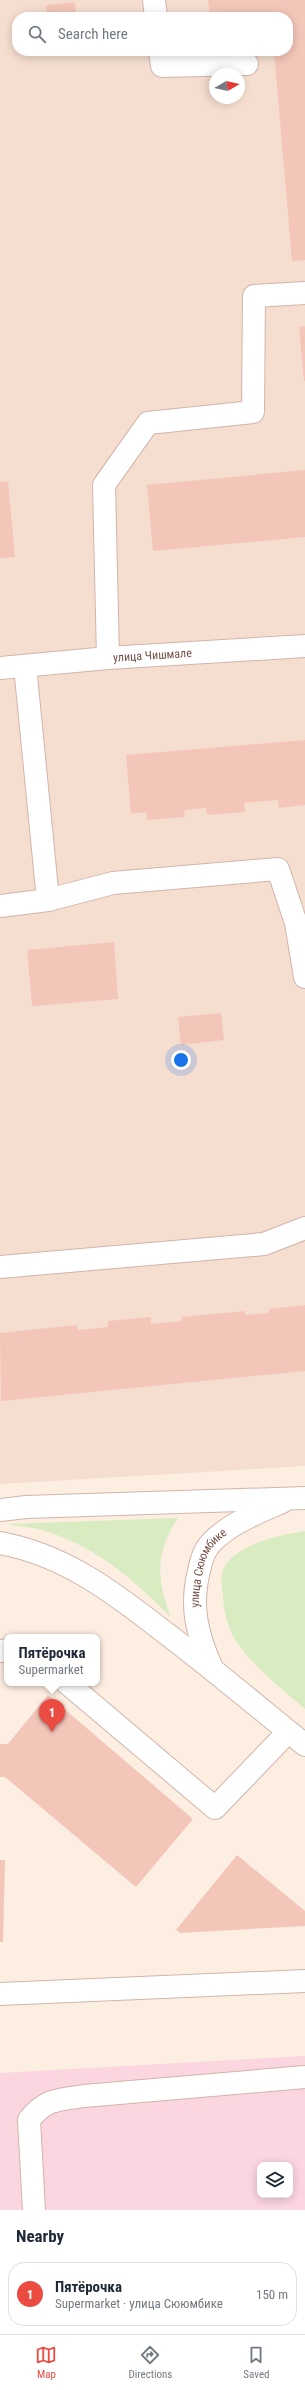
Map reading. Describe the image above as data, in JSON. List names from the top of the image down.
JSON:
{
  "streets": {
    "street": ["улица Чишмале", "улица Сююмбике"]
  },
  "north": "right",
  "page": {
    "search": "Search here",
    "popup": ["Пятёрочка", "Supermarket"],
    "pins": "1",
    "heading": "Nearby",
    "list": [
      {
        "mark": "1",
        "name": "Пятёрочка",
        "note": "Supermarket · улица Сююмбике",
        "value": "150 m"
      }
    ],
    "nav": ["Map", "Directions", "Saved"]
  }
}
